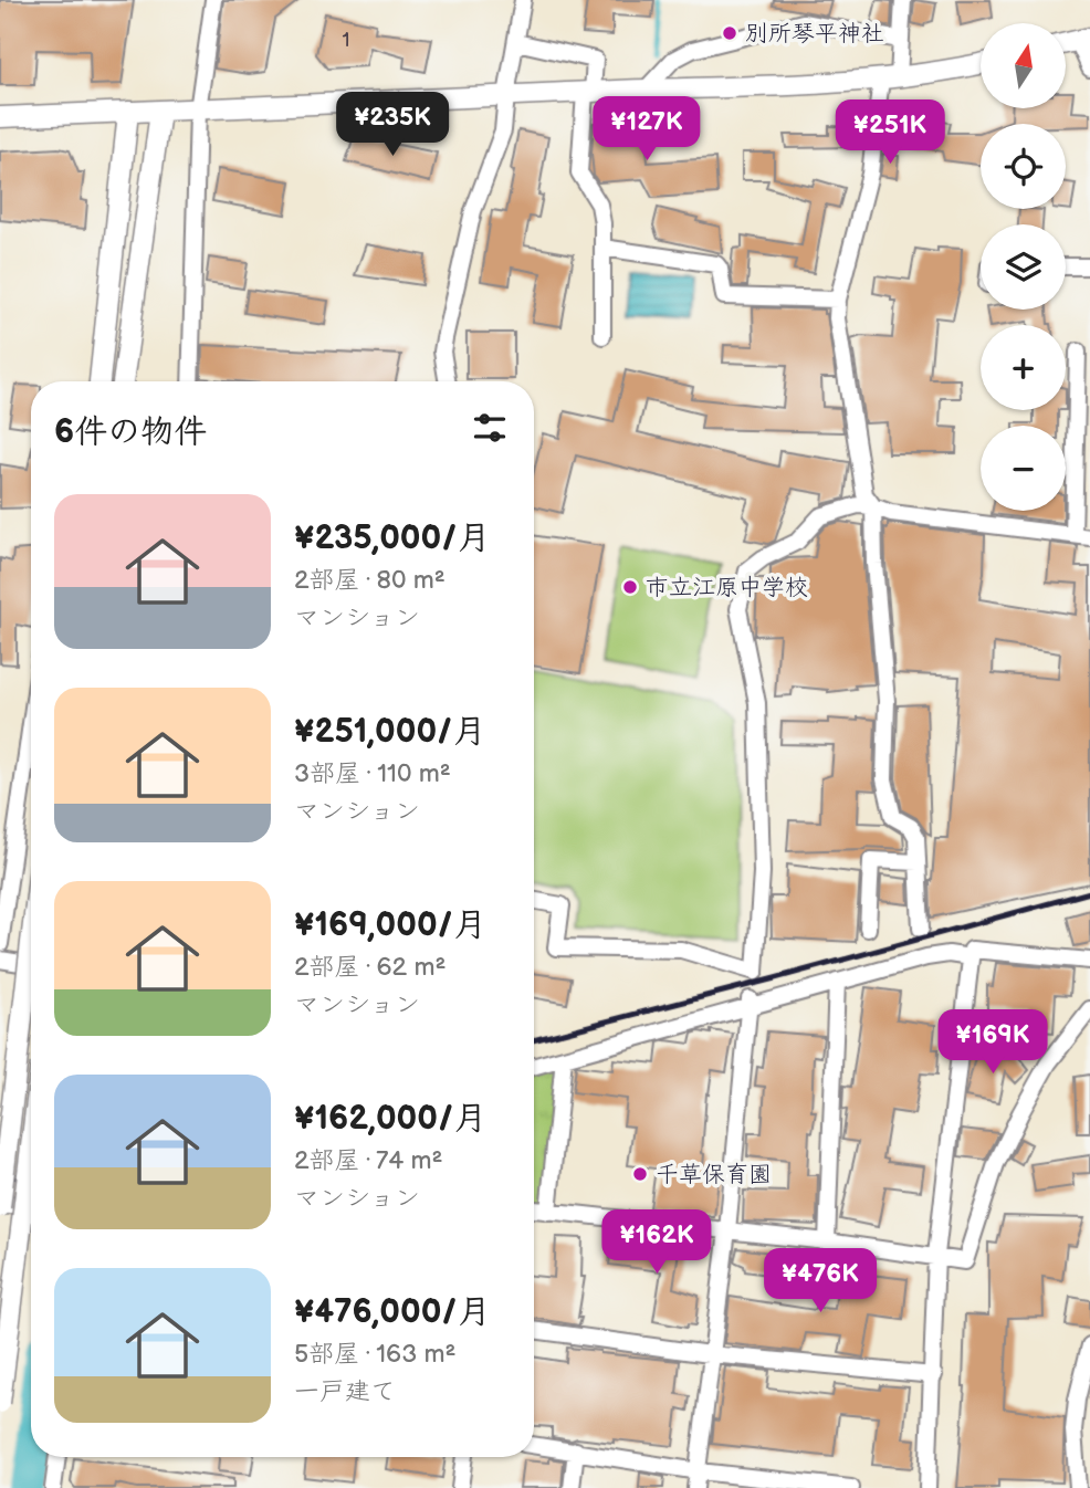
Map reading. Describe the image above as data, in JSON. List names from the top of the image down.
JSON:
{
  "places": ["別所琴平神社", "市立江原中学校", "千草保育園"],
  "house_numbers": ["1"],
  "north": "top",
  "page": {
    "map_buttons": ["+", "−"],
    "price": [
      "¥235K",
      "¥127K",
      "¥251K",
      "¥169K",
      "¥162K",
      "¥476K"
    ],
    "heading": "6件の物件",
    "list": [
      {
        "name": "¥235,000/月",
        "note": "2部屋 · 80 m² · マンション"
      },
      {
        "name": "¥251,000/月",
        "note": "3部屋 · 110 m² · マンション"
      },
      {
        "name": "¥169,000/月",
        "note": "2部屋 · 62 m² · マンション"
      },
      {
        "name": "¥162,000/月",
        "note": "2部屋 · 74 m² · マンション"
      },
      {
        "name": "¥476,000/月",
        "note": "5部屋 · 163 m² · 一戸建て"
      }
    ]
  }
}
